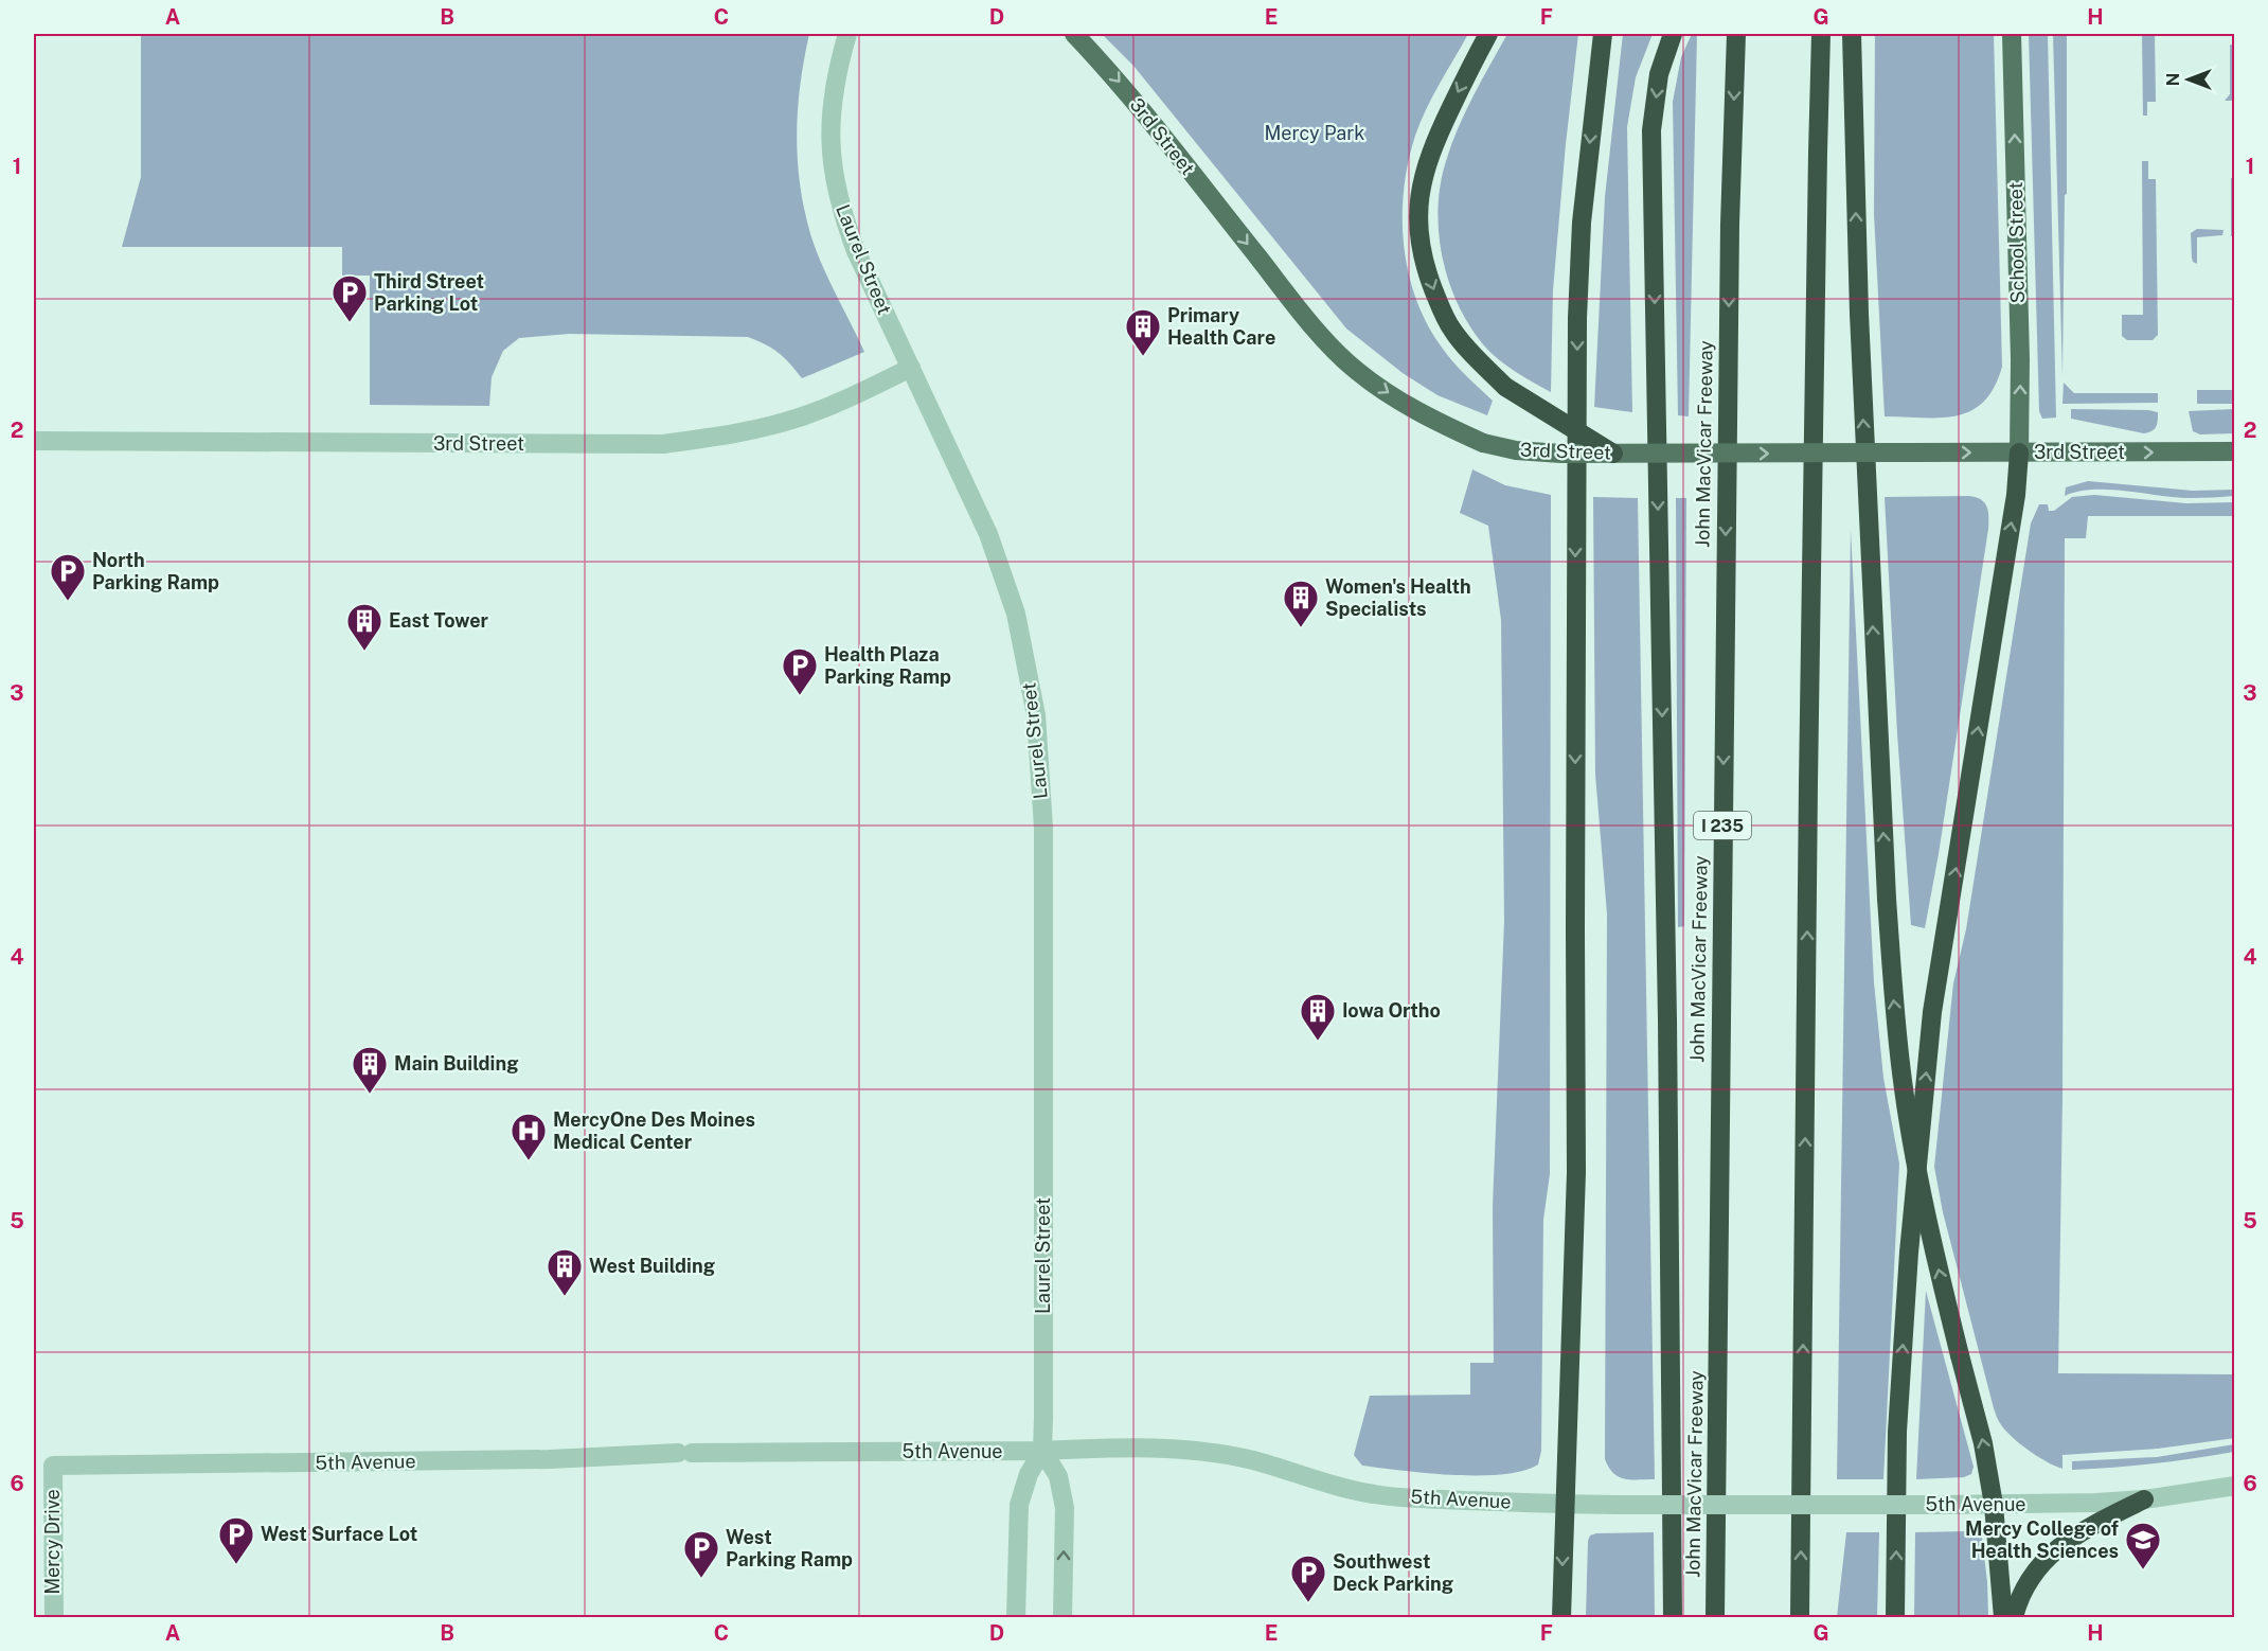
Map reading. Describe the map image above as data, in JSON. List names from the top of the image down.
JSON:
{
  "streets": {
    "highway": ["John MacVicar Freeway", "I 235"],
    "main road": ["3rd Street", "School Street"],
    "street": ["Laurel Street", "5th Avenue", "Mercy Drive"]
  },
  "crossings": [
    ["3rd Street", "School Street"],
    ["3rd Street", "Laurel Street"],
    ["Laurel Street", "5th Avenue"],
    ["5th Avenue", "Mercy Drive"]
  ],
  "one_way": ["3rd Street", "School Street"],
  "parks": ["Mercy Park"],
  "places": {
    "parking": [
      "Third Street Parking Lot",
      "North Parking Ramp",
      "Health Plaza Parking Ramp",
      "West Surface Lot",
      "West Parking Ramp",
      "Southwest Deck Parking"
    ],
    "building": [
      "Primary Health Care",
      "Women's Health Specialists",
      "East Tower",
      "Iowa Ortho",
      "Main Building",
      "West Building"
    ],
    "hospital": ["MercyOne Des Moines Medical Center"],
    "school or university": ["Mercy College of Health Sciences"]
  },
  "north": "left",
  "grid": {
    "columns": [
      "A",
      "B",
      "C",
      "D",
      "E",
      "F",
      "G",
      "H"
    ],
    "rows": [
      "1",
      "2",
      "3",
      "4",
      "5",
      "6"
    ]
  }
}
